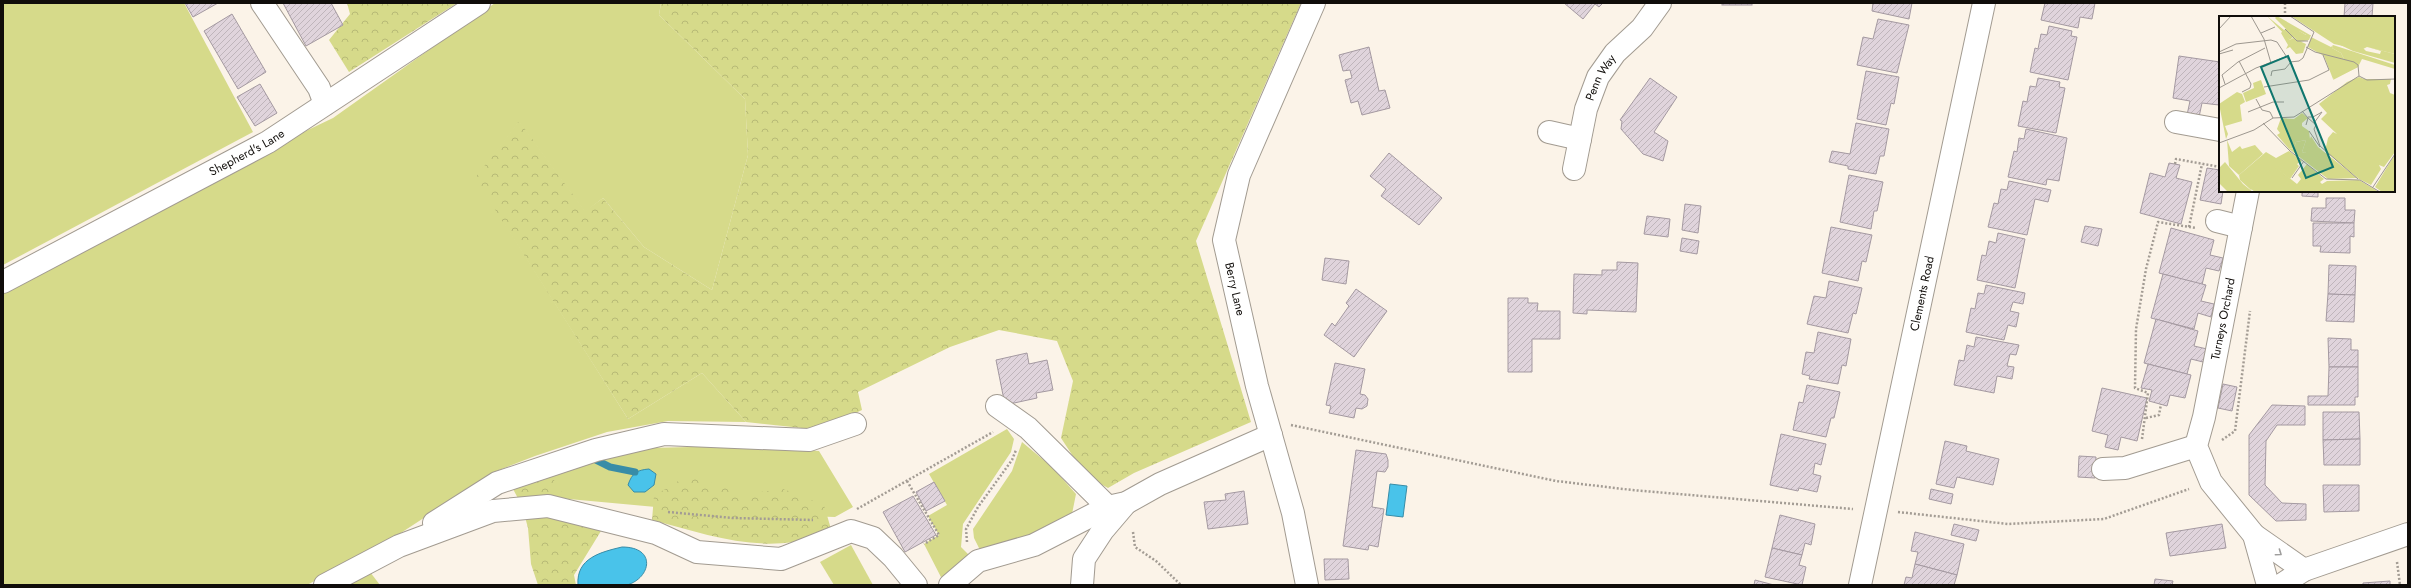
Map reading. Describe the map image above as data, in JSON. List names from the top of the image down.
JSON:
{
  "streets": {
    "street": [
      "Penn Way",
      "Shepherd's Lane",
      "Berry Lane",
      "Clements Road",
      "Turneys Orchard"
    ]
  }
}
